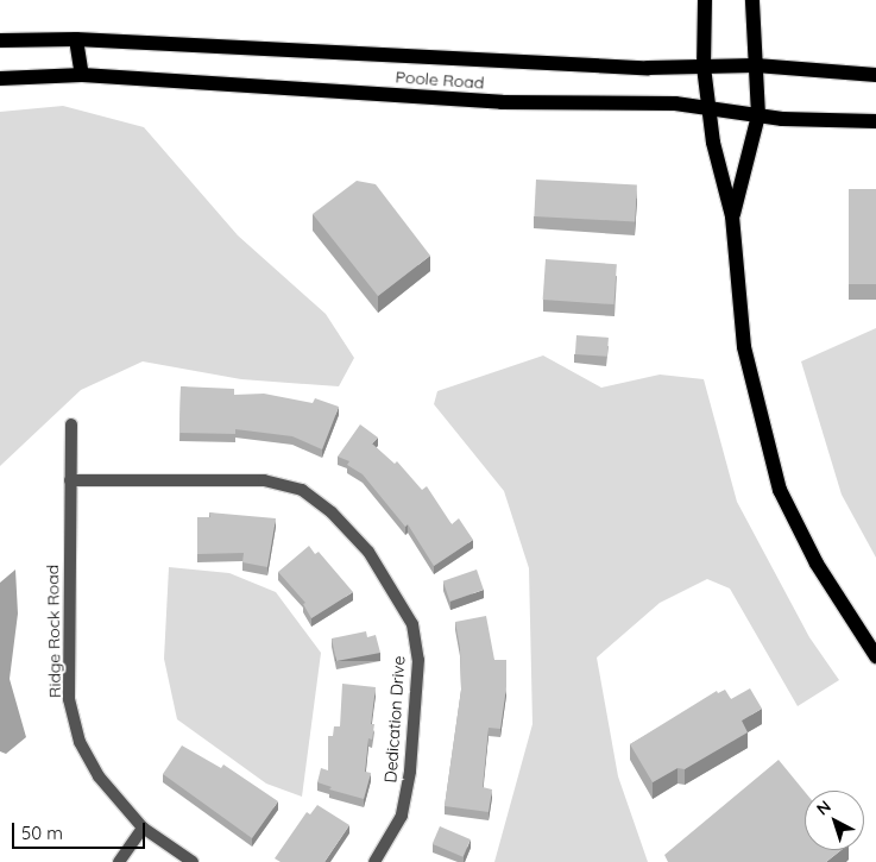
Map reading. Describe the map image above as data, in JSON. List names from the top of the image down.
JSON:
{
  "streets": {
    "main road": ["Poole Road"],
    "street": ["Ridge Rock Road", "Dedication Drive"]
  },
  "crossings": [
    ["Ridge Rock Road", "Dedication Drive"]
  ],
  "scale_bar": "50 m",
  "north": "top left"
}
